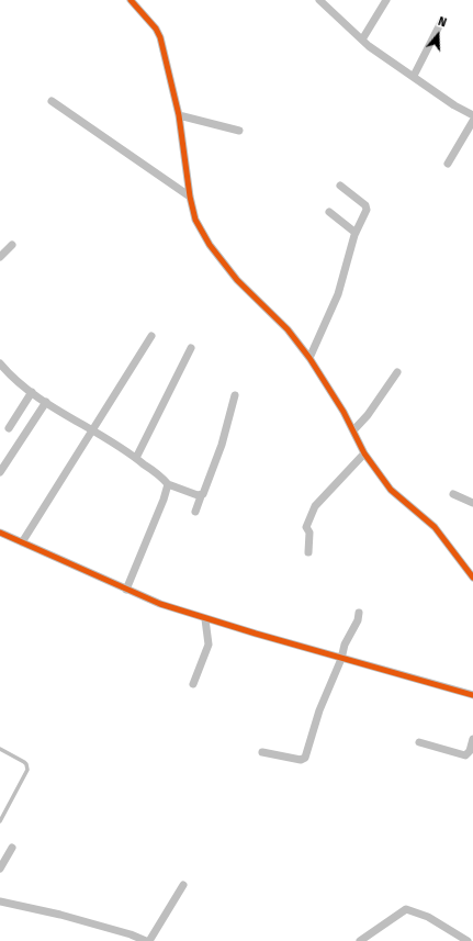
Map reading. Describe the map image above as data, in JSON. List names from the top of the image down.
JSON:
{
  "north": "top"
}
